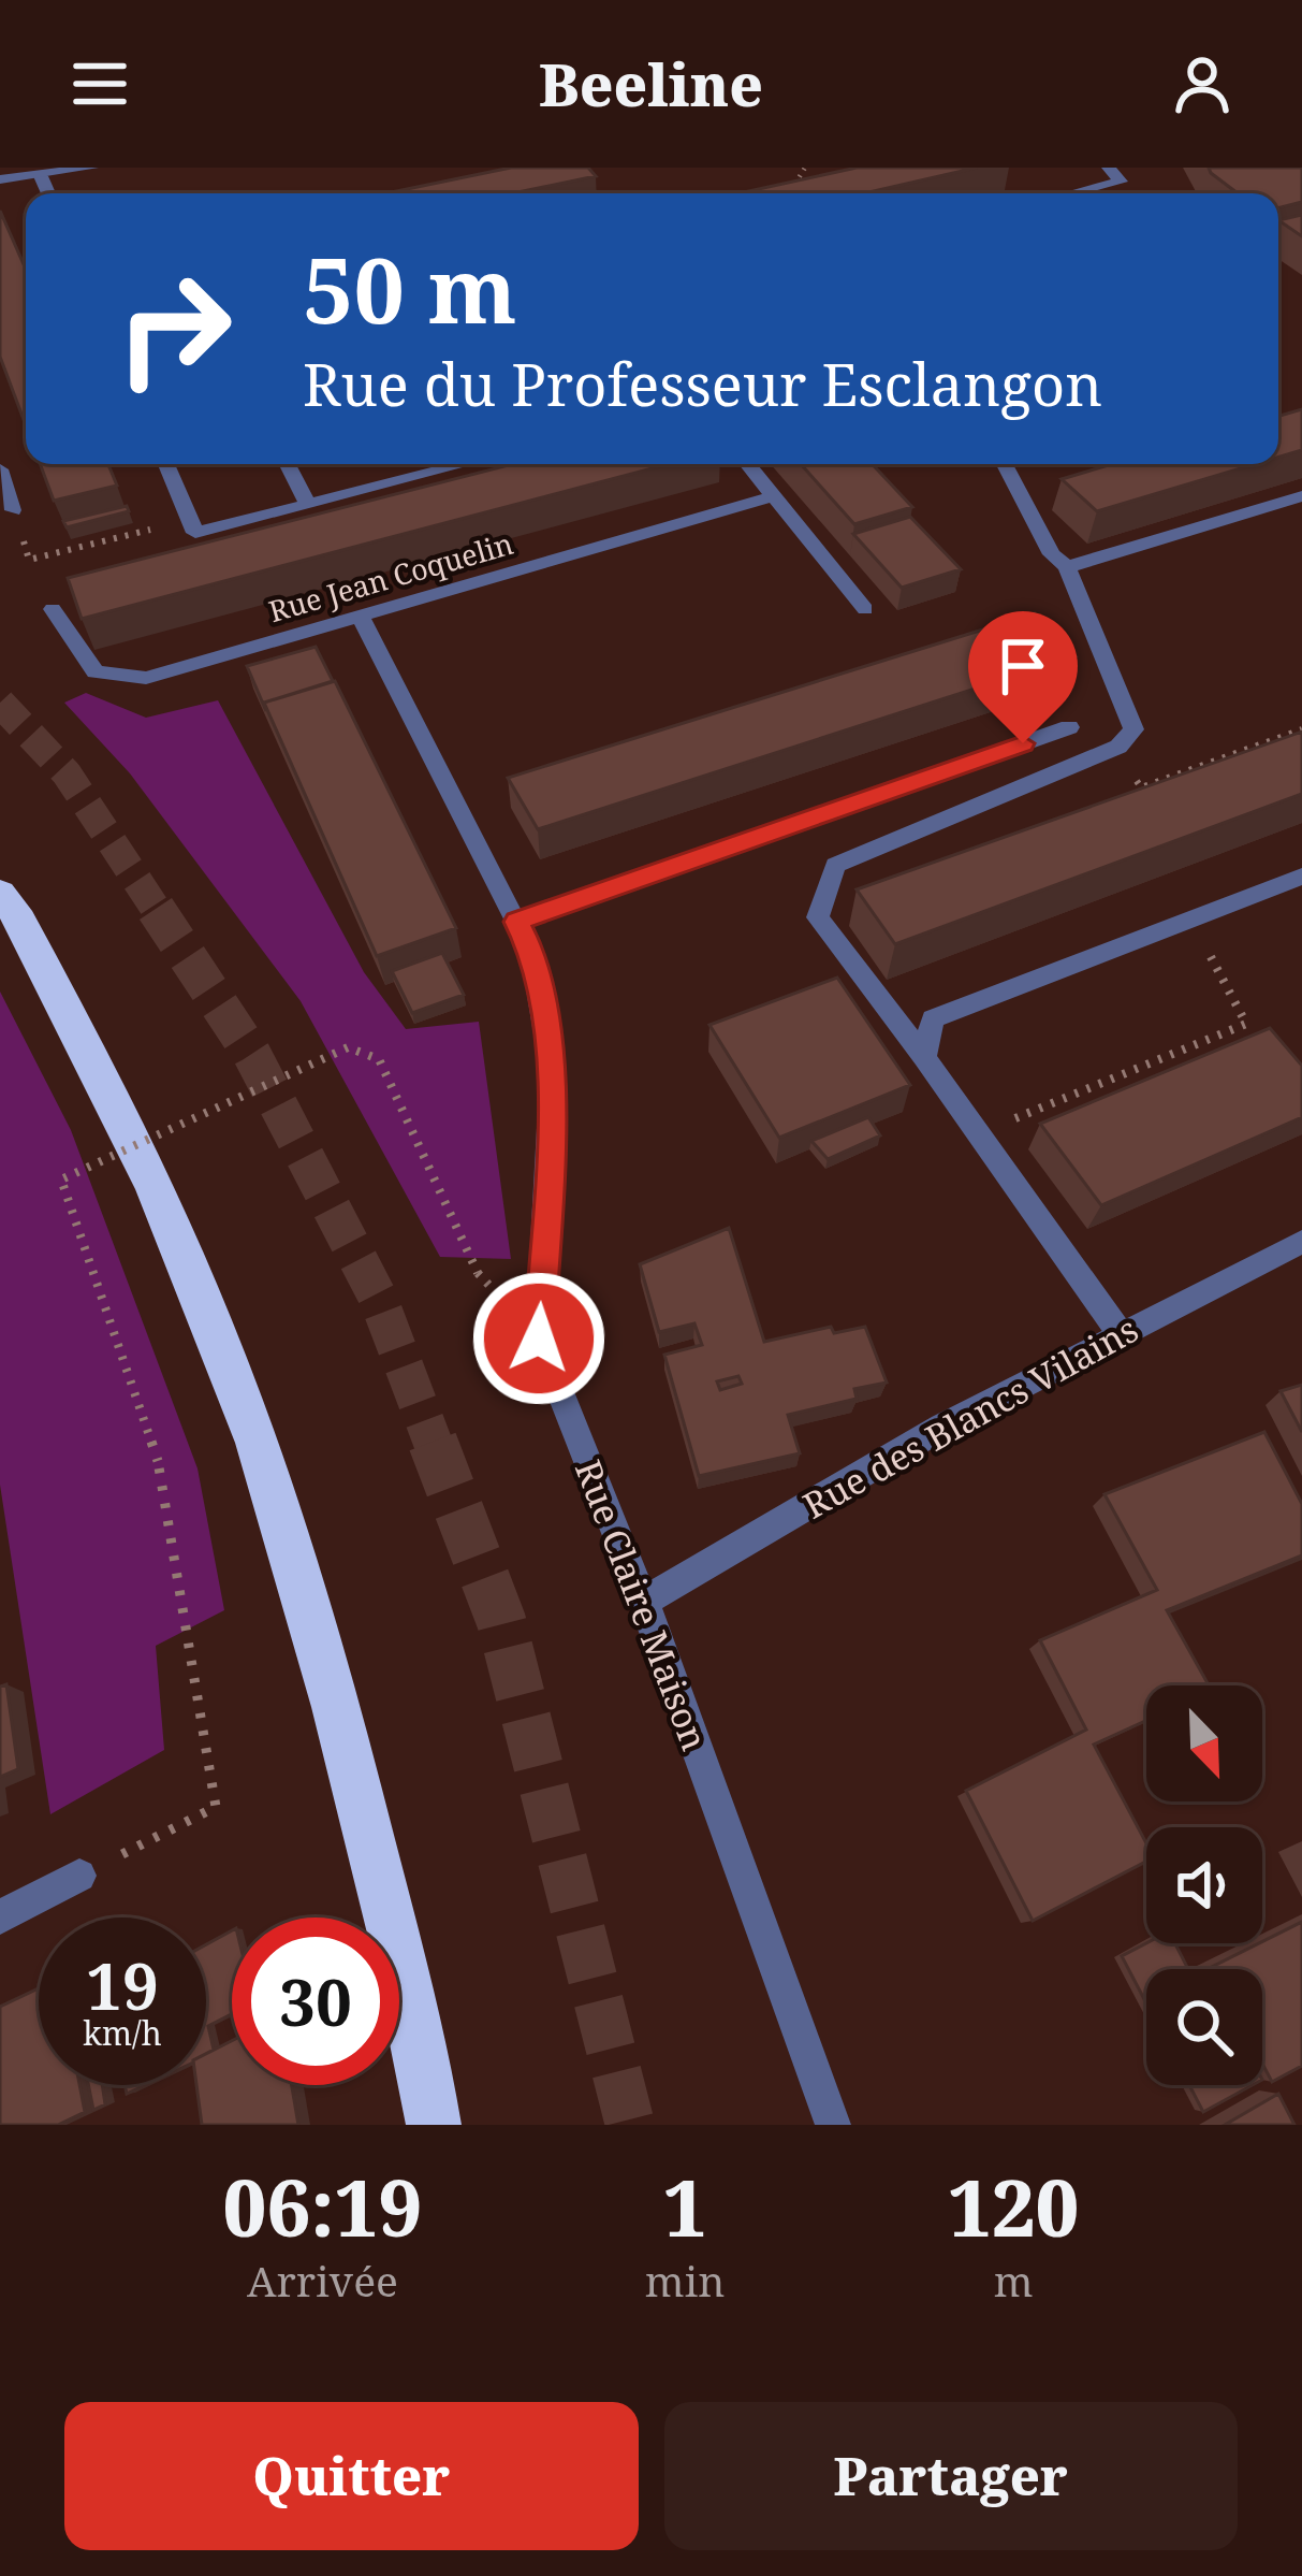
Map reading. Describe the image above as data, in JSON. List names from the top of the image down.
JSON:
{
  "streets": {
    "street": ["Rue Jean Coquelin", "Rue des Blancs Vilains", "Rue Claire Maison"]
  },
  "crossings": [
    ["Rue Jean Coquelin", "Rue Claire Maison"],
    ["Rue des Blancs Vilains", "Rue Claire Maison"]
  ],
  "north": "bottom right",
  "page": {
    "header": "Beeline",
    "turn": ["50 m", "Rue du Professeur Esclangon"],
    "speed": "19 km/h",
    "limit": "30",
    "eta": [
      "06:19",
      "Arrivée",
      "1",
      "min",
      "120",
      "m"
    ],
    "buttons": ["Quitter", "Partager"]
  }
}
